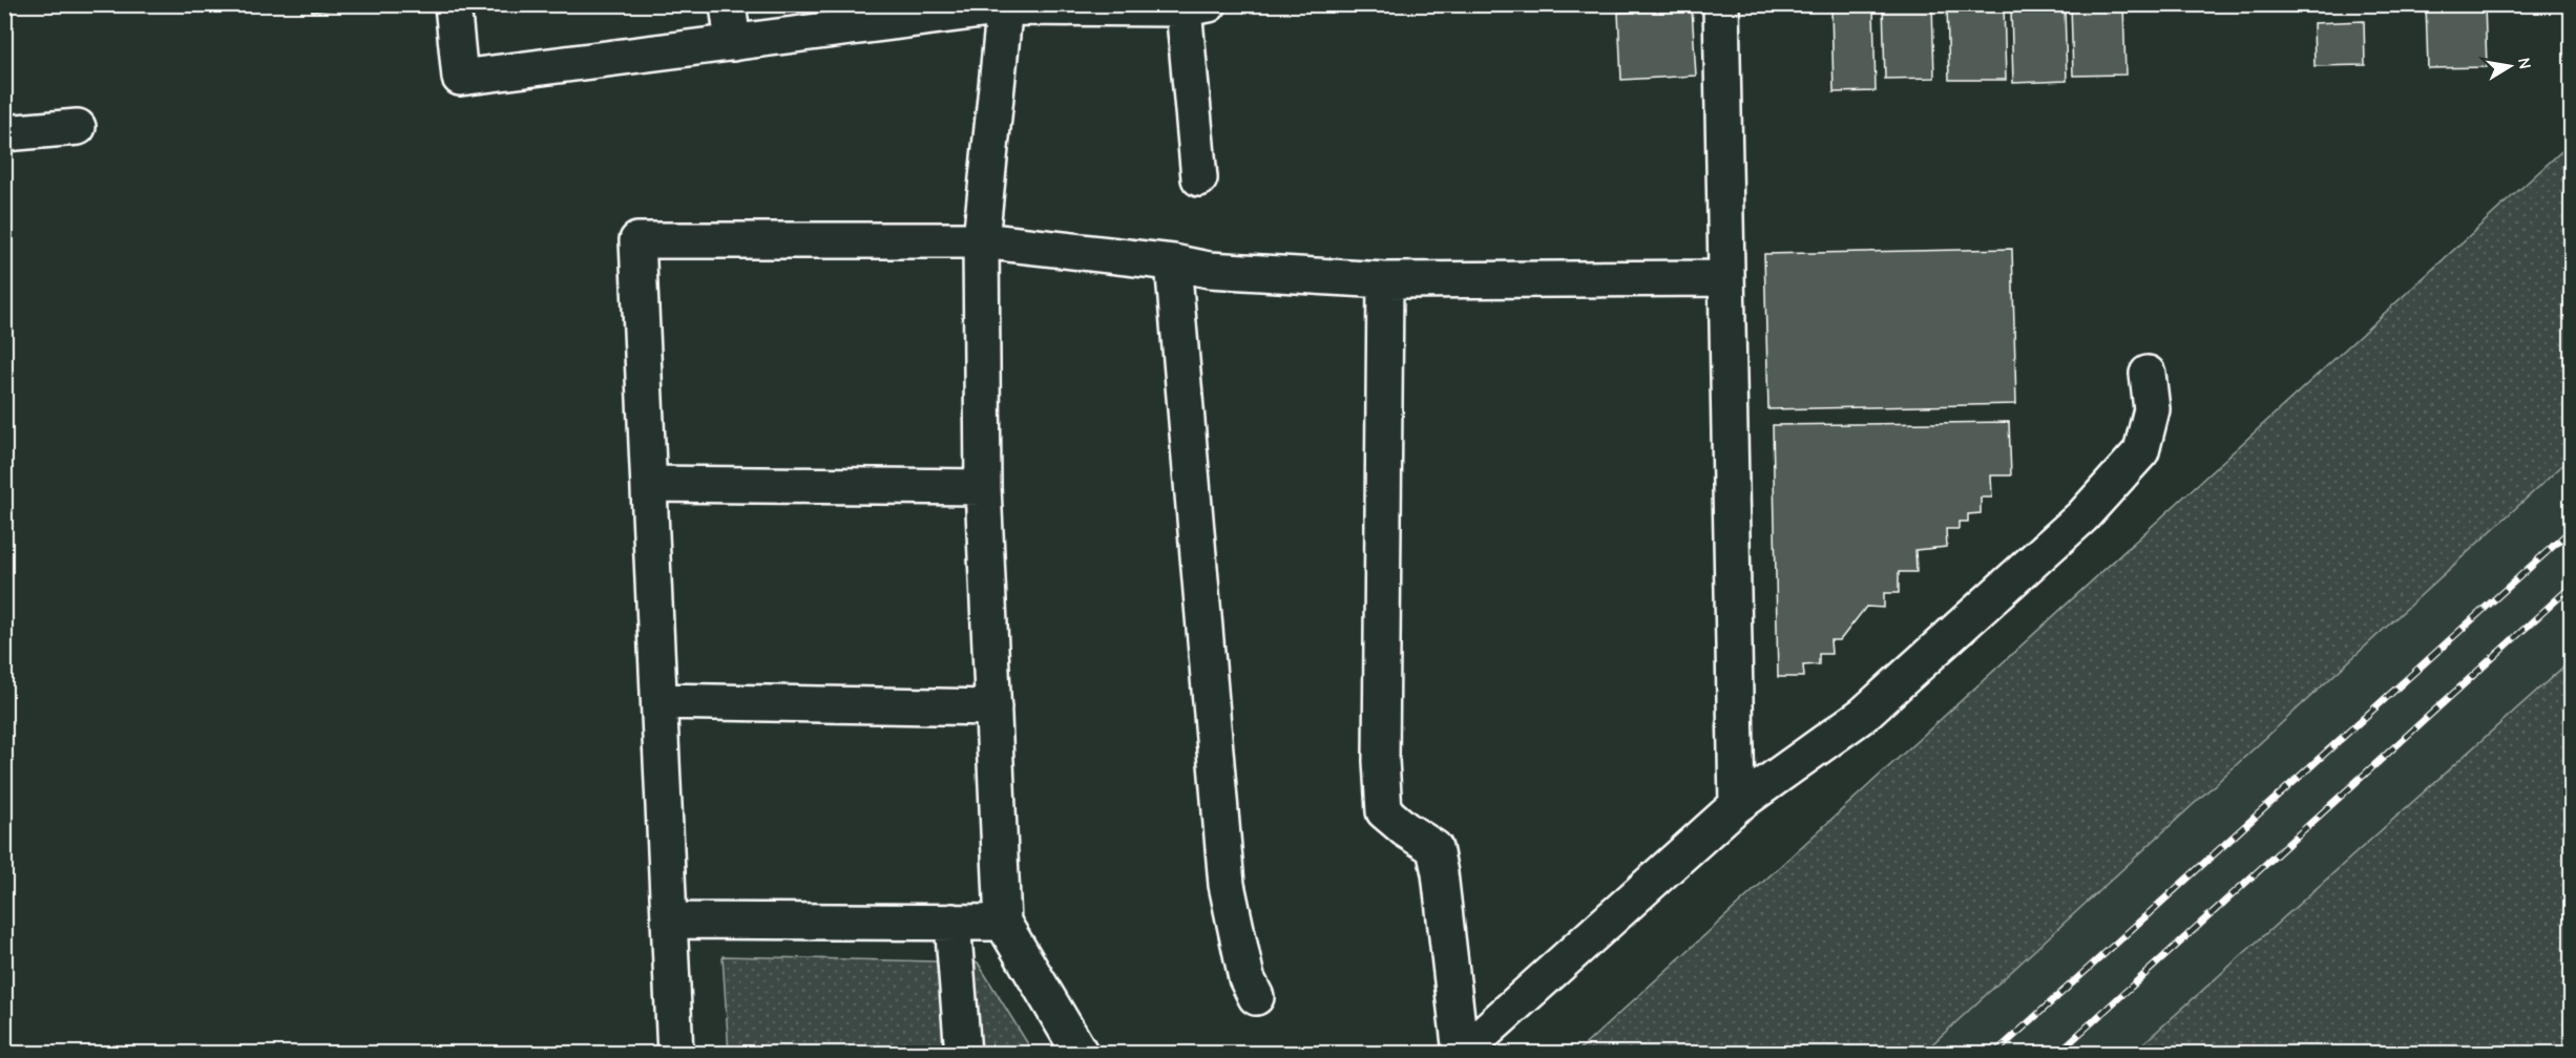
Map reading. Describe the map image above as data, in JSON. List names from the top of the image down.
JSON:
{
  "north": "right"
}
